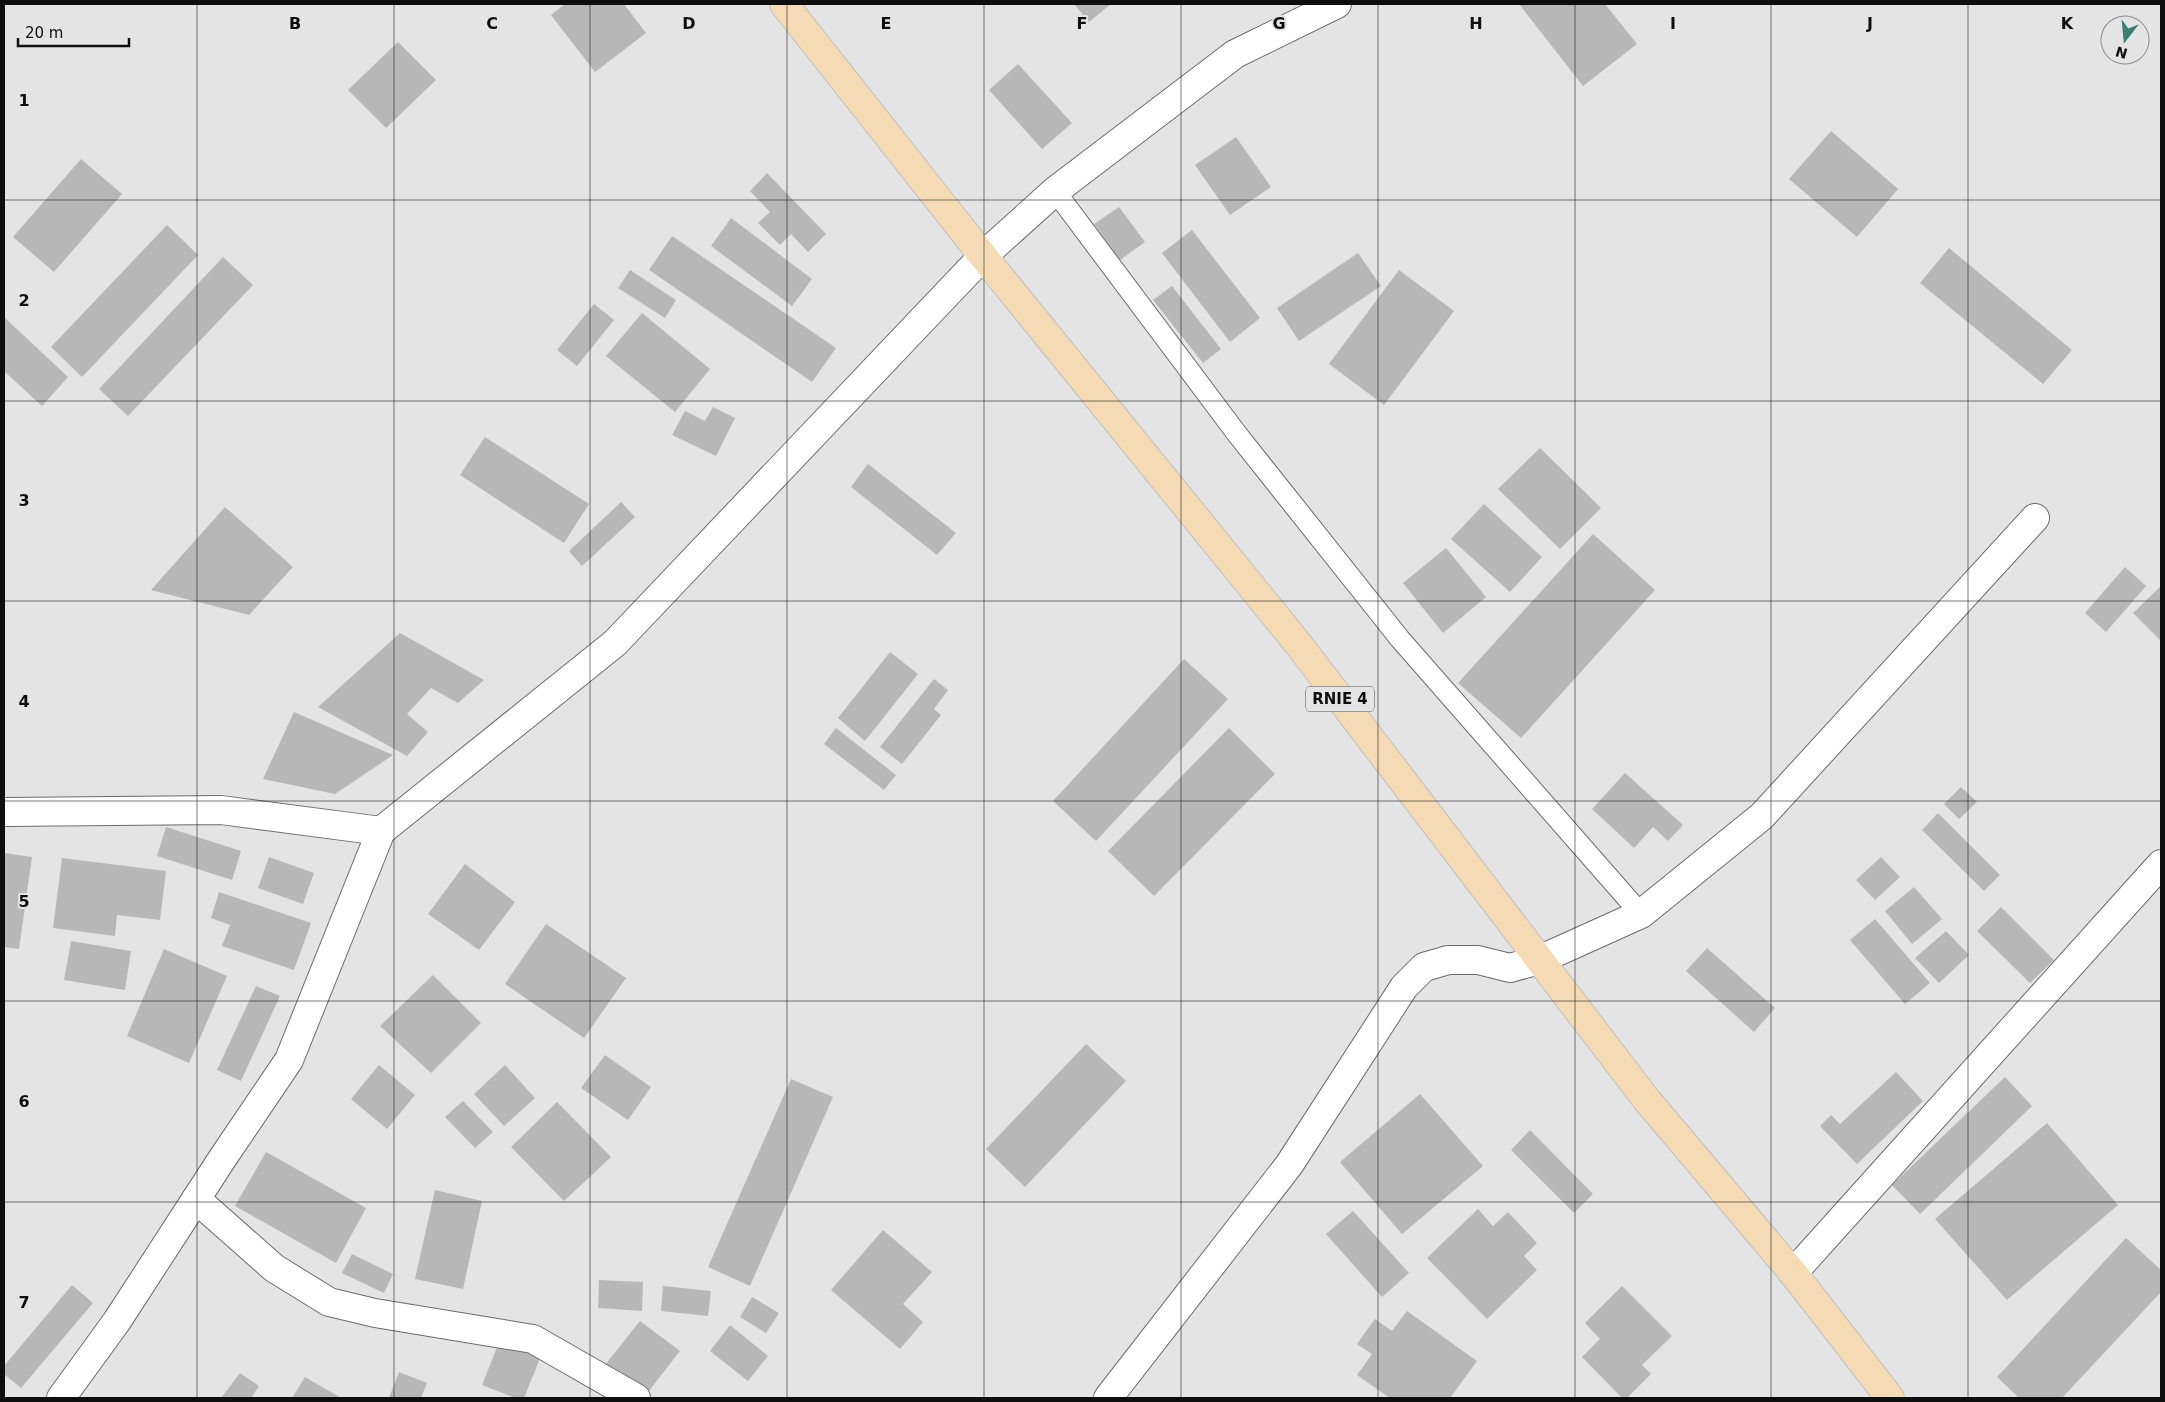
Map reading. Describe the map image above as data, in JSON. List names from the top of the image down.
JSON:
{
  "streets": {
    "main road": ["RNIE 4"]
  },
  "scale_bar": "20 m",
  "north": "bottom",
  "grid": {
    "columns": [
      "B",
      "C",
      "D",
      "E",
      "F",
      "G",
      "H",
      "I",
      "J",
      "K"
    ],
    "rows": [
      "1",
      "2",
      "3",
      "4",
      "5",
      "6",
      "7"
    ]
  }
}
